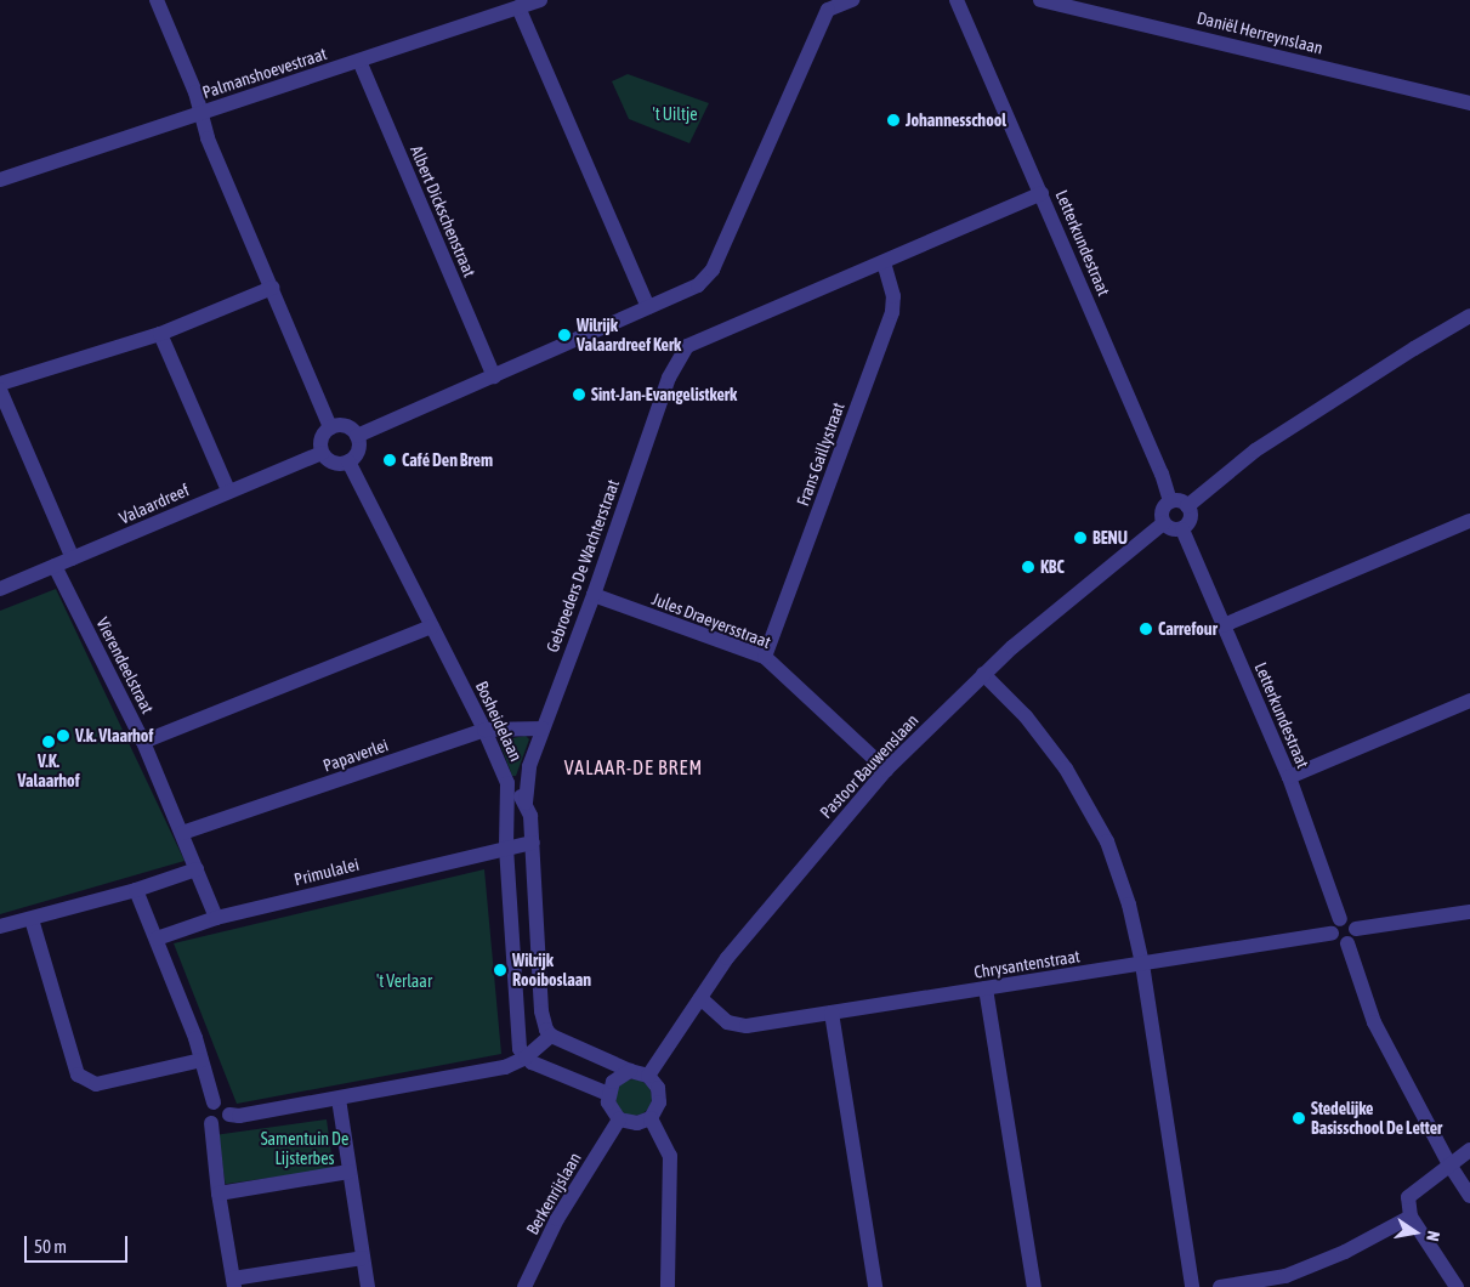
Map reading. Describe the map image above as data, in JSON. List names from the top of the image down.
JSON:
{
  "streets": {
    "street": [
      "Daniël Herreynslaan",
      "Palmanshoevestraat",
      "Albert Dickschenstraat",
      "Letterkundestraat",
      "Frans Gaillystraat",
      "Valaardreef",
      "Gebroeders De Wachterstraat",
      "Jules Draeyersstraat",
      "Vierendeelstraat",
      "Bosheidelaan",
      "Papaverlei",
      "Pastoor Bauwenslaan",
      "Primulalei",
      "Chrysantenstraat",
      "Berkenrijslaan"
    ]
  },
  "crossings": [
    ["Palmanshoevestraat", "Albert Dickschenstraat"],
    ["Letterkundestraat", "Pastoor Bauwenslaan"],
    ["Letterkundestraat", "Chrysantenstraat"],
    ["Frans Gaillystraat", "Gebroeders De Wachterstraat"],
    ["Frans Gaillystraat", "Jules Draeyersstraat"],
    ["Valaardreef", "Vierendeelstraat"],
    ["Valaardreef", "Bosheidelaan"],
    ["Gebroeders De Wachterstraat", "Jules Draeyersstraat"],
    ["Gebroeders De Wachterstraat", "Papaverlei"],
    ["Gebroeders De Wachterstraat", "Primulalei"],
    ["Jules Draeyersstraat", "Pastoor Bauwenslaan"],
    ["Vierendeelstraat", "Papaverlei"],
    ["Vierendeelstraat", "Primulalei"],
    ["Bosheidelaan", "Papaverlei"],
    ["Bosheidelaan", "Primulalei"],
    ["Pastoor Bauwenslaan", "Chrysantenstraat"],
    ["Pastoor Bauwenslaan", "Berkenrijslaan"]
  ],
  "districts": ["VALAAR-DE BREM"],
  "parks": ["'t Uiltje", "'t Verlaar", "Samentuin De Lijsterbes"],
  "places": [
    "Johannesschool",
    "Wilrijk Valaardreef Kerk",
    "Sint-Jan-Evangelistkerk",
    "Café Den Brem",
    "BENU",
    "KBC",
    "Carrefour",
    "V.k. Vlaarhof",
    "V.K. Valaarhof",
    "Wilrijk Rooiboslaan",
    "Stedelijke Basisschool De Letter"
  ],
  "scale_bar": "50 m",
  "north": "right"
}
